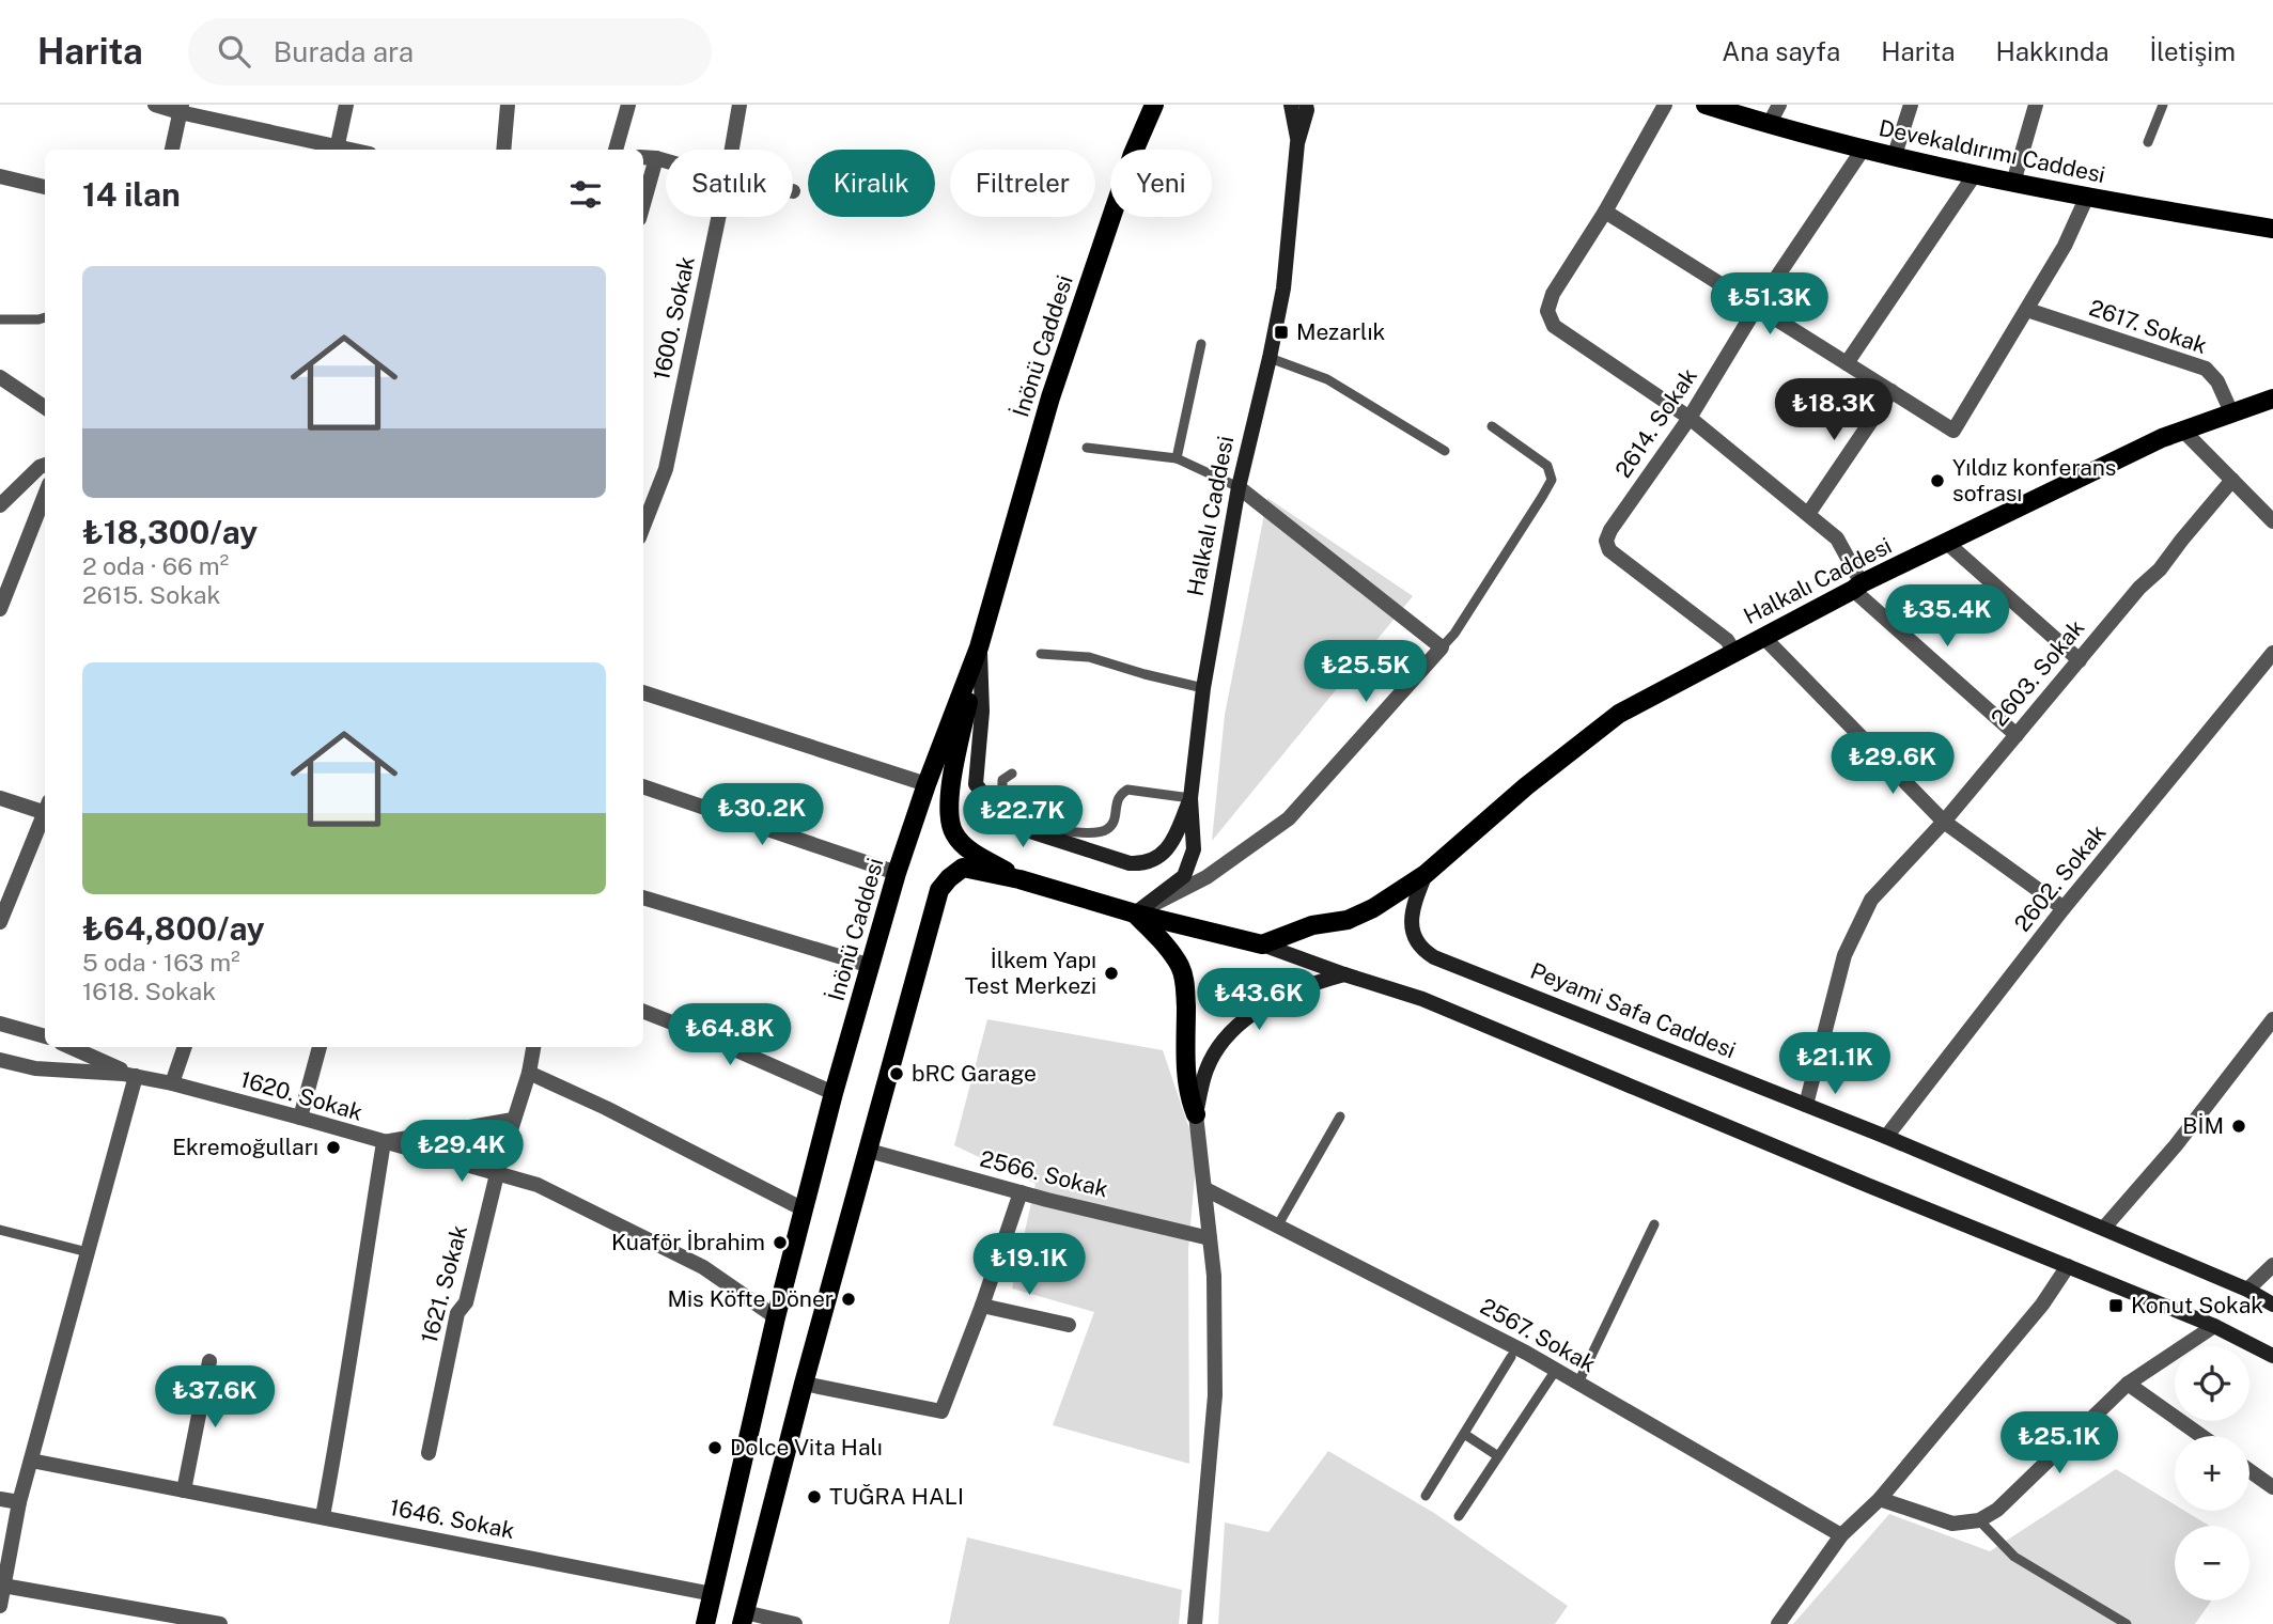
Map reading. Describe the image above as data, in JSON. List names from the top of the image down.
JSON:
{
  "streets": {
    "main road": [
      "Devekaldırımı Caddesi",
      "İnönü Caddesi",
      "Halkalı Caddesi",
      "Peyami Safa Caddesi"
    ],
    "street": [
      "1600. Sokak",
      "2617. Sokak",
      "2614. Sokak",
      "2603. Sokak",
      "2602. Sokak",
      "1620. Sokak",
      "2566. Sokak",
      "1621. Sokak",
      "2567. Sokak",
      "1646. Sokak"
    ]
  },
  "crossings": [
    ["Devekaldırımı Caddesi", "2614. Sokak"],
    ["2617. Sokak", "Halkalı Caddesi"],
    ["İnönü Caddesi", "Halkalı Caddesi"],
    ["İnönü Caddesi", "1620. Sokak"],
    ["İnönü Caddesi", "1646. Sokak"],
    ["2614. Sokak", "Halkalı Caddesi"],
    ["Halkalı Caddesi", "Peyami Safa Caddesi"],
    ["2603. Sokak", "Peyami Safa Caddesi"],
    ["2602. Sokak", "Peyami Safa Caddesi"],
    ["1620. Sokak", "1621. Sokak"]
  ],
  "places": {
    "transit": ["Mezarlık", "Konut Sokak"],
    "other": [
      "Yıldız konferans sofrası",
      "İlkem Yapı Test Merkezi",
      "bRC Garage",
      "BİM",
      "Ekremoğulları",
      "Kuaför İbrahim",
      "Mis Köfte Döner",
      "Dolce Vita Halı",
      "TUĞRA HALI"
    ]
  },
  "page": {
    "header": "Harita",
    "search": "Burada ara",
    "nav": [
      "Ana sayfa",
      "Harita",
      "Hakkında",
      "İletişim"
    ],
    "chip": [
      "Satılık",
      "Kiralık",
      "Filtreler",
      "Yeni"
    ],
    "heading": "14 ilan",
    "list": [
      {
        "name": "₺18,300/ay",
        "note": "2 oda · 66 m² · 2615. Sokak"
      },
      {
        "name": "₺64,800/ay",
        "note": "5 oda · 163 m² · 1618. Sokak"
      }
    ],
    "price": [
      "₺51.3K",
      "₺18.3K",
      "₺35.4K",
      "₺25.5K",
      "₺29.6K",
      "₺30.2K",
      "₺22.7K",
      "₺43.6K",
      "₺64.8K",
      "₺21.1K",
      "₺29.4K",
      "₺19.1K",
      "₺37.6K",
      "₺25.1K"
    ],
    "map_buttons": ["+", "−"]
  }
}
